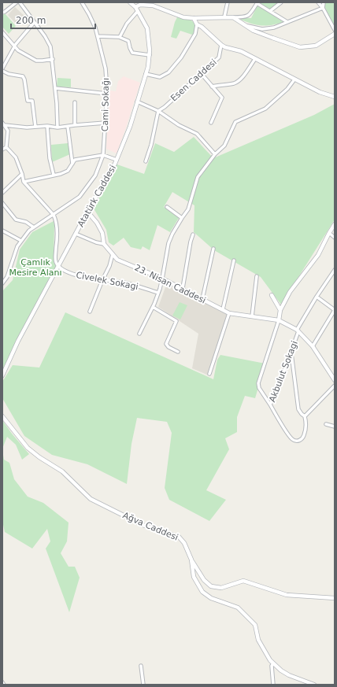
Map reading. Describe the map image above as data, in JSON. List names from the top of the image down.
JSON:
{
  "streets": {
    "street": [
      "Esen Caddesi",
      "Cami Sokağı",
      "Atatürk Caddesi",
      "Civelek Sokagi",
      "23. Nisan Caddesi",
      "Akbulut Sokagi",
      "Ağva Caddesi"
    ]
  },
  "crossings": [
    ["Atatürk Caddesi", "Civelek Sokagi"],
    ["Atatürk Caddesi", "23. Nisan Caddesi"],
    ["23. Nisan Caddesi", "Akbulut Sokagi"]
  ],
  "parks": ["Çamlık Mesire Alanı"],
  "scale_bar": "200 m"
}
